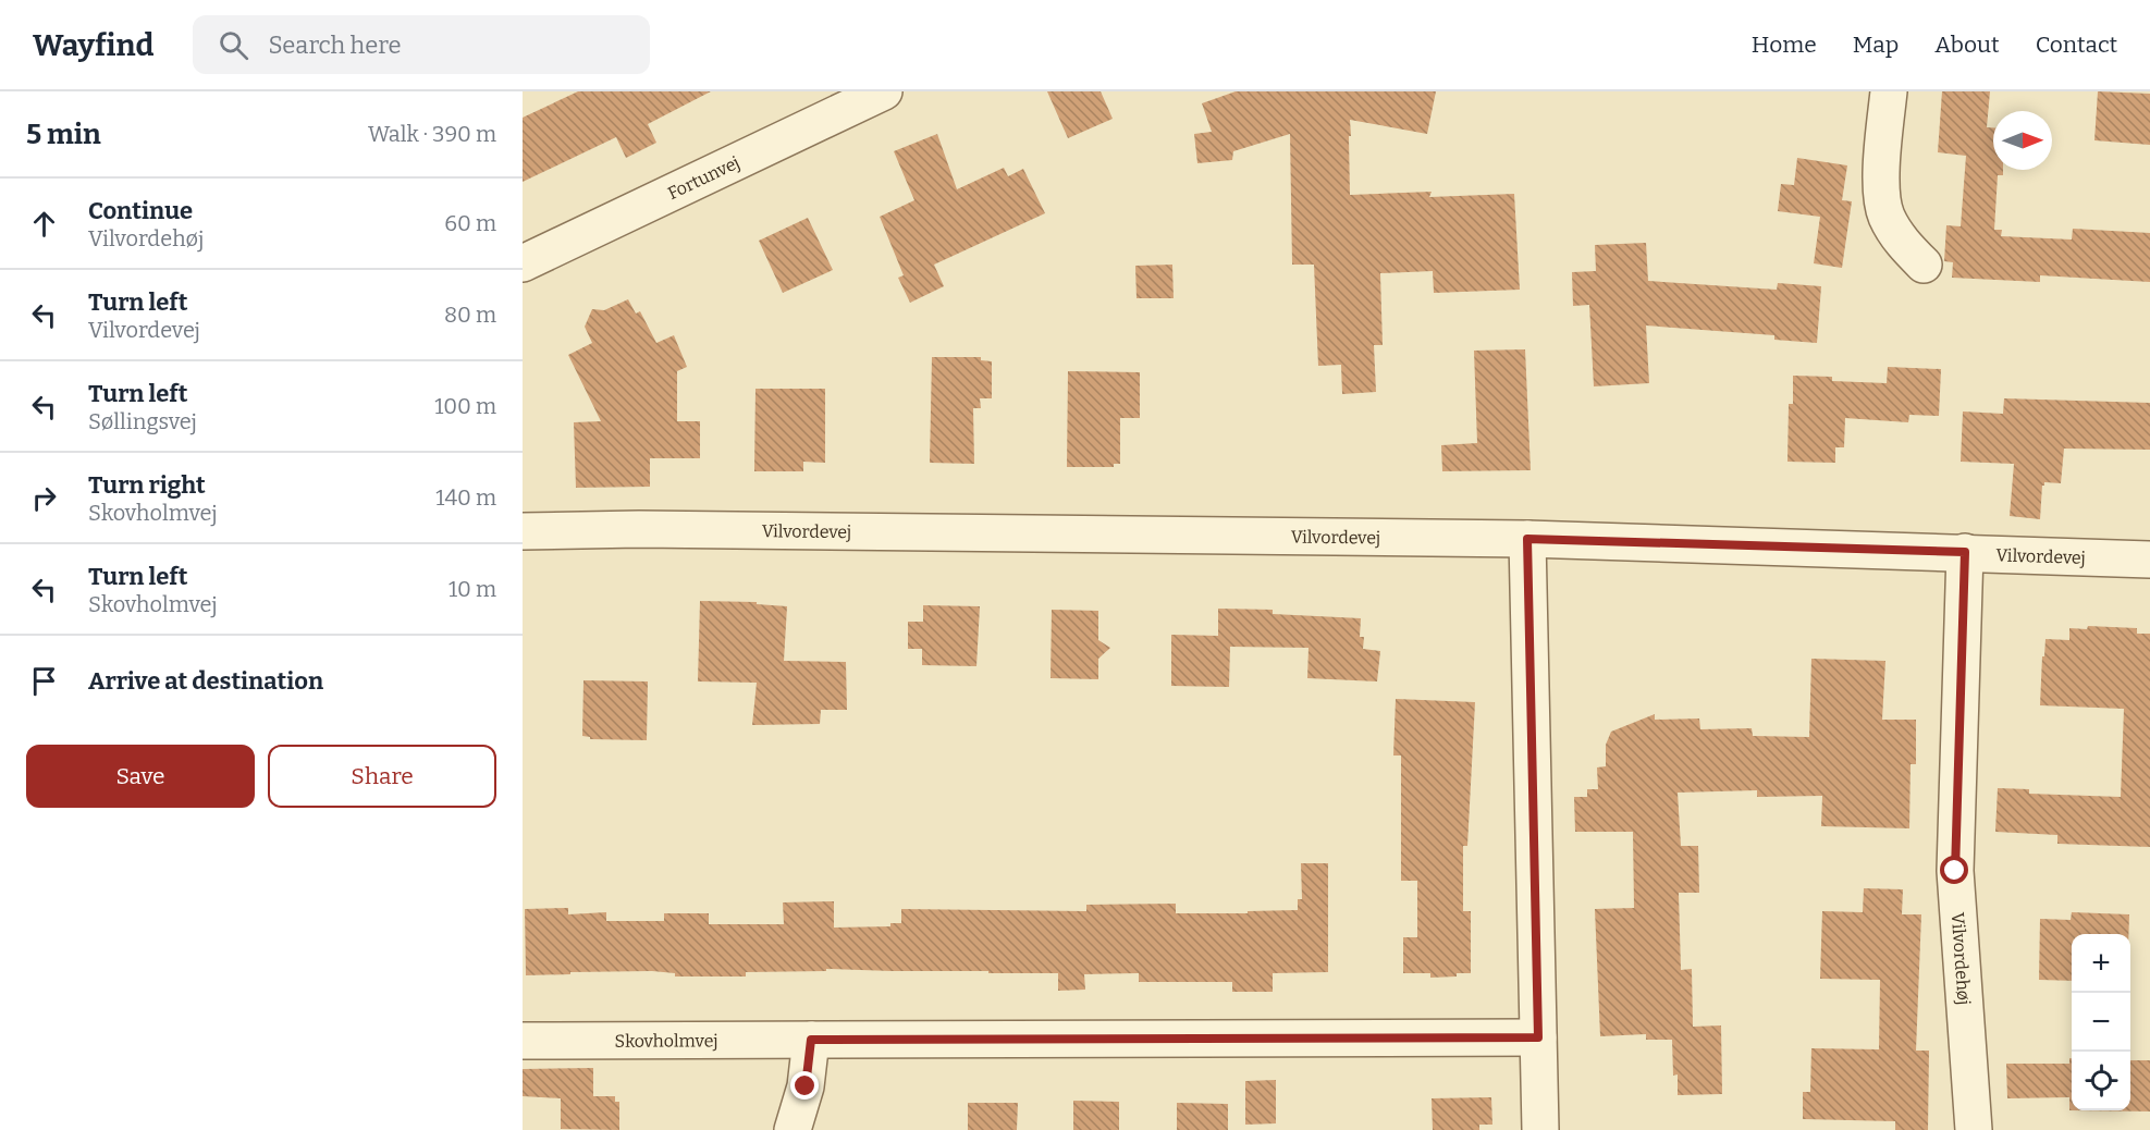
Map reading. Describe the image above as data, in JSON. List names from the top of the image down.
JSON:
{
  "streets": {
    "street": [
      "Fortunvej",
      "Vilvordevej",
      "Vilvordehøj",
      "Skovholmvej"
    ]
  },
  "crossings": [
    ["Vilvordevej", "Vilvordehøj"]
  ],
  "north": "right",
  "page": {
    "header": "Wayfind",
    "search": "Search here",
    "nav": [
      "Home",
      "Map",
      "About",
      "Contact"
    ],
    "heading": ["5 min", "Walk · 390 m"],
    "list": [
      ["Continue", "Vilvordehøj", "60 m"],
      ["Turn left", "Vilvordevej", "80 m"],
      ["Turn left", "Søllingsvej", "100 m"],
      ["Turn right", "Skovholmvej", "140 m"],
      ["Turn left", "Skovholmvej", "10 m"],
      "Arrive at destination"
    ],
    "buttons": ["Save", "Share"],
    "map_buttons": ["+", "−"]
  }
}
